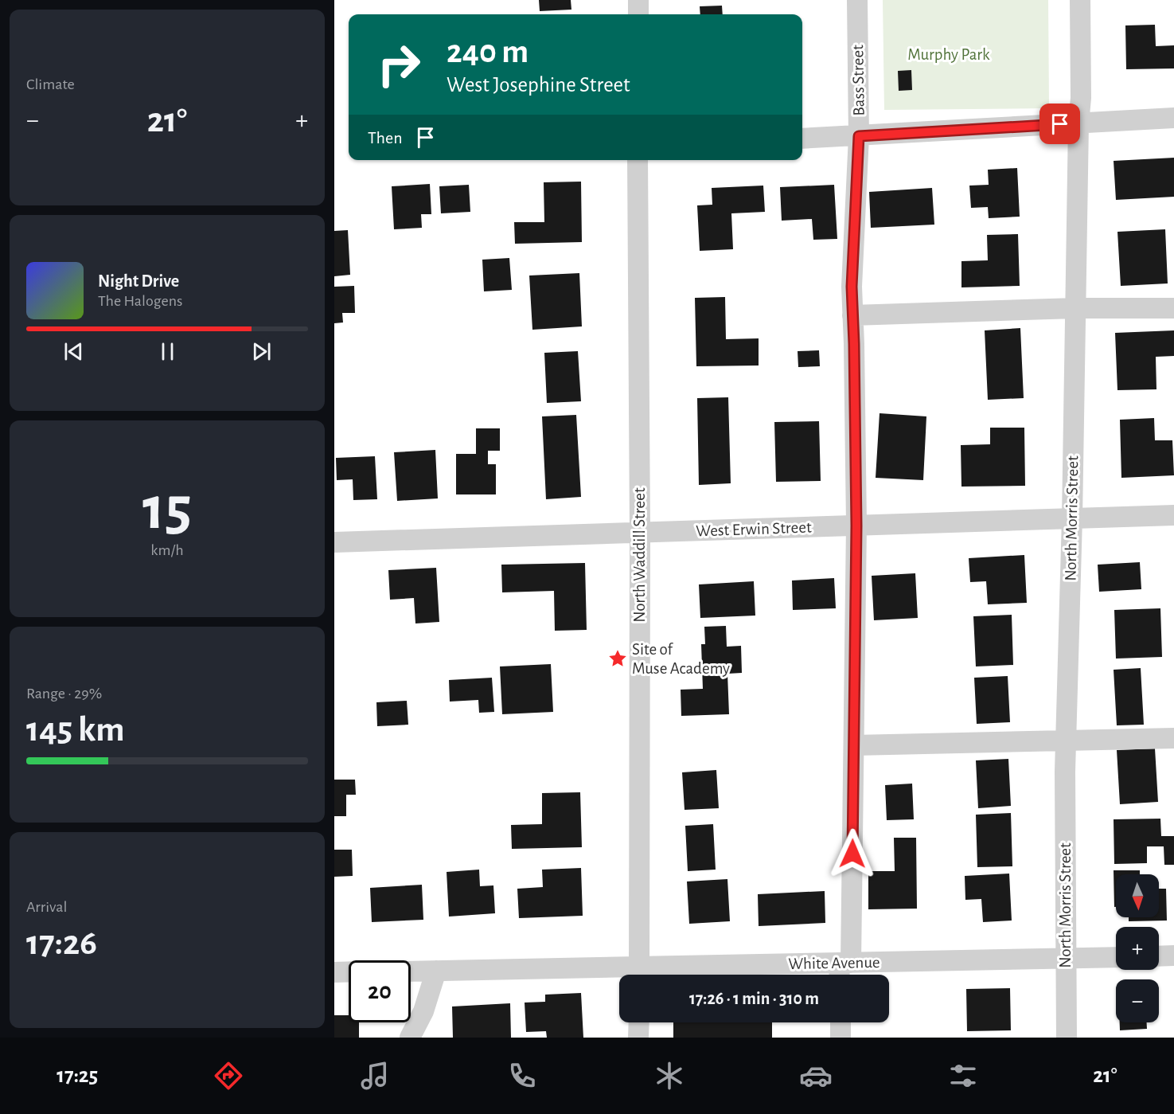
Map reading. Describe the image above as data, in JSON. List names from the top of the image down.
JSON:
{
  "streets": {
    "street": [
      "Bass Street",
      "North Morris Street",
      "West Erwin Street",
      "North Waddill Street",
      "White Avenue"
    ]
  },
  "crossings": [
    ["Bass Street", "West Erwin Street"],
    ["Bass Street", "White Avenue"],
    ["North Morris Street", "West Erwin Street"],
    ["North Morris Street", "White Avenue"],
    ["West Erwin Street", "North Waddill Street"],
    ["North Waddill Street", "White Avenue"]
  ],
  "parks": ["Murphy Park"],
  "places": {
    "place": ["Site of Muse Academy"]
  },
  "north": "bottom",
  "page": {
    "tile": [
      "Climate",
      ["15", "km/h"],
      ["Range · 29%", "145 km"],
      ["Arrival", "17:26"]
    ],
    "turn": ["240 m", "West Josephine Street"],
    "heat": ["−", "21°", "+"],
    "then": "Then",
    "song": ["Night Drive", "The Halogens"],
    "map_buttons": ["+", "−"],
    "limit": "20",
    "trip": "17:26 · 1 min · 310 m",
    "tabs": ["17:25", "21°"]
  }
}
